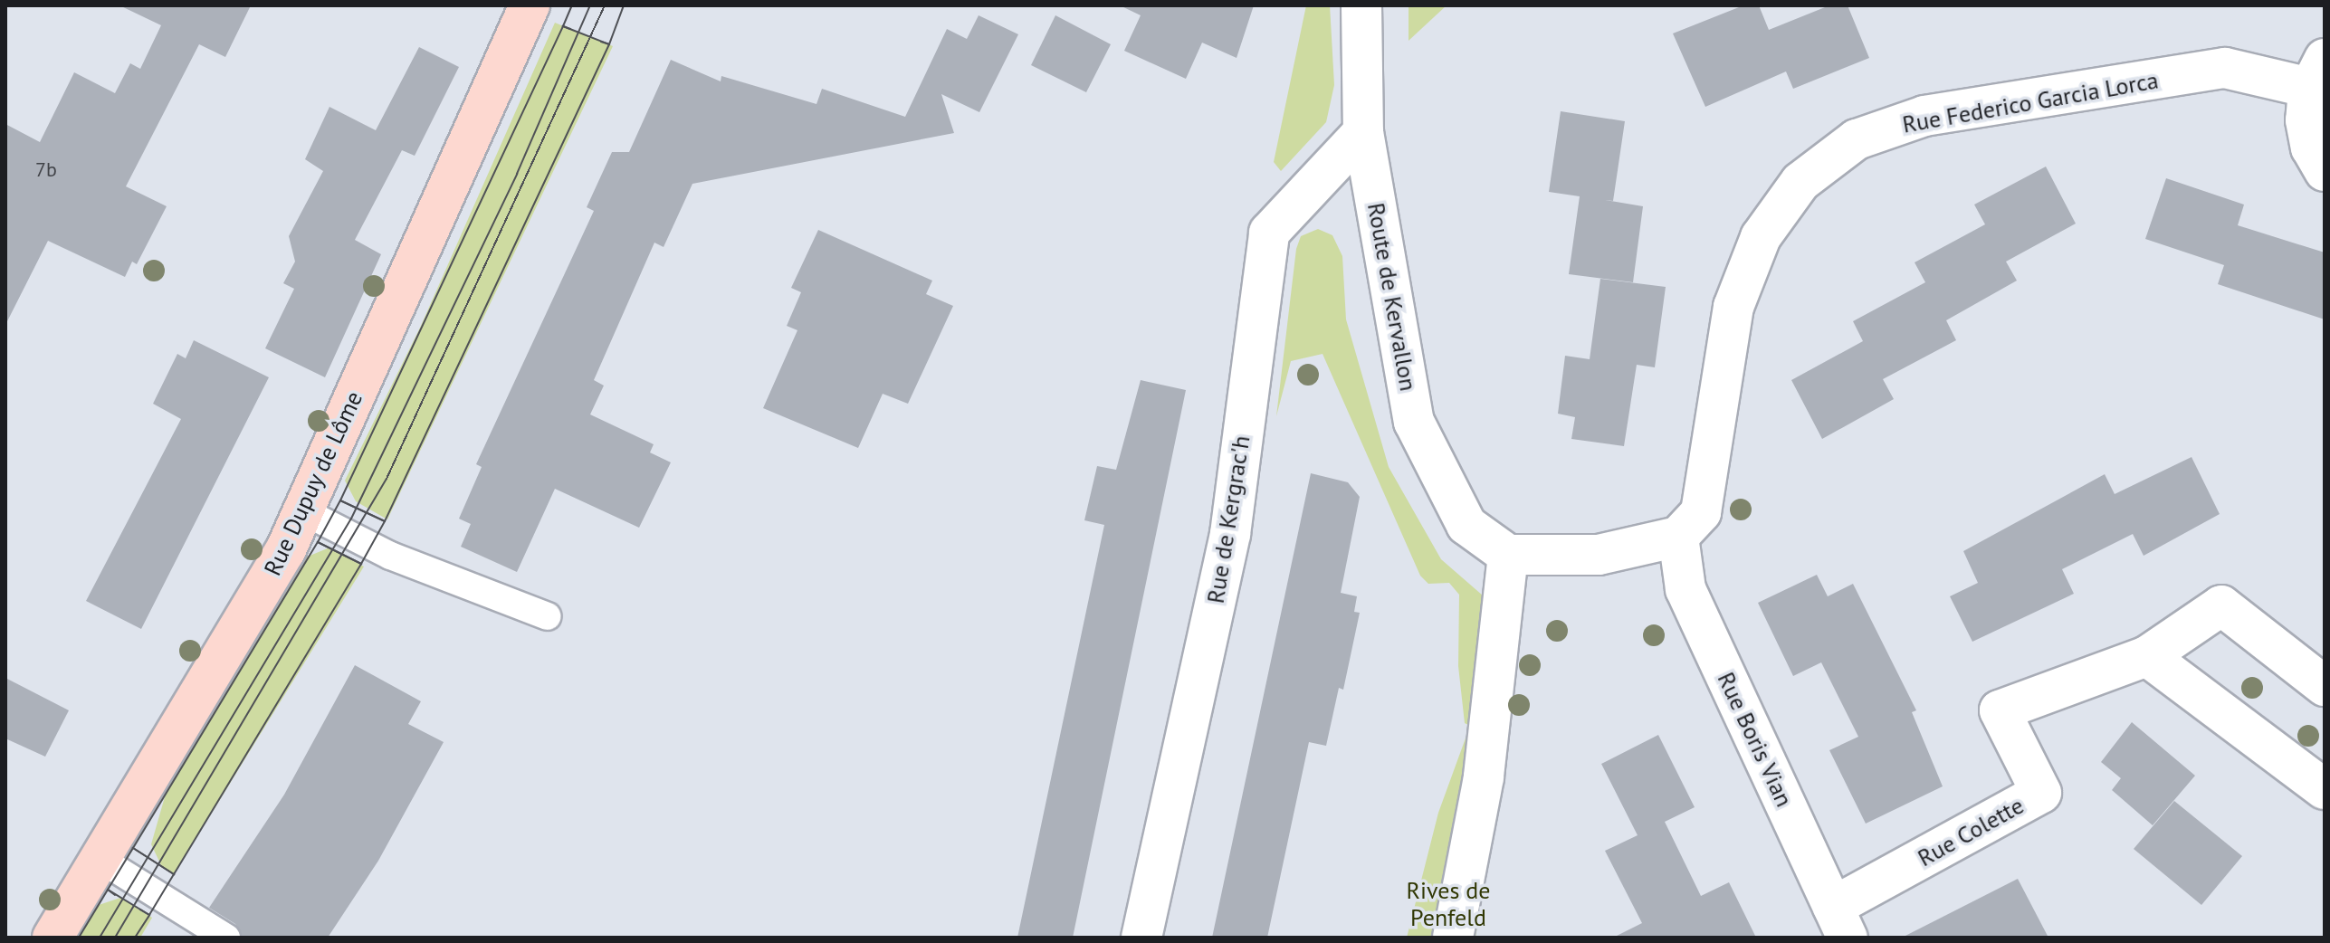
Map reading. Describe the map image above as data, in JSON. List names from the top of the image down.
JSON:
{
  "streets": {
    "main road": ["Rue Dupuy de Lôme"],
    "street": [
      "Rue Federico Garcia Lorca",
      "Route de Kervallon",
      "Rue de Kergrac'h",
      "Rue Boris Vian",
      "Rue Colette"
    ]
  },
  "crossings": [
    ["Rue Federico Garcia Lorca", "Rue Boris Vian"],
    ["Route de Kervallon", "Rue de Kergrac'h"],
    ["Rue Boris Vian", "Rue Colette"]
  ],
  "parks": ["Rives de Penfeld"],
  "house_numbers": ["7b"]
}
